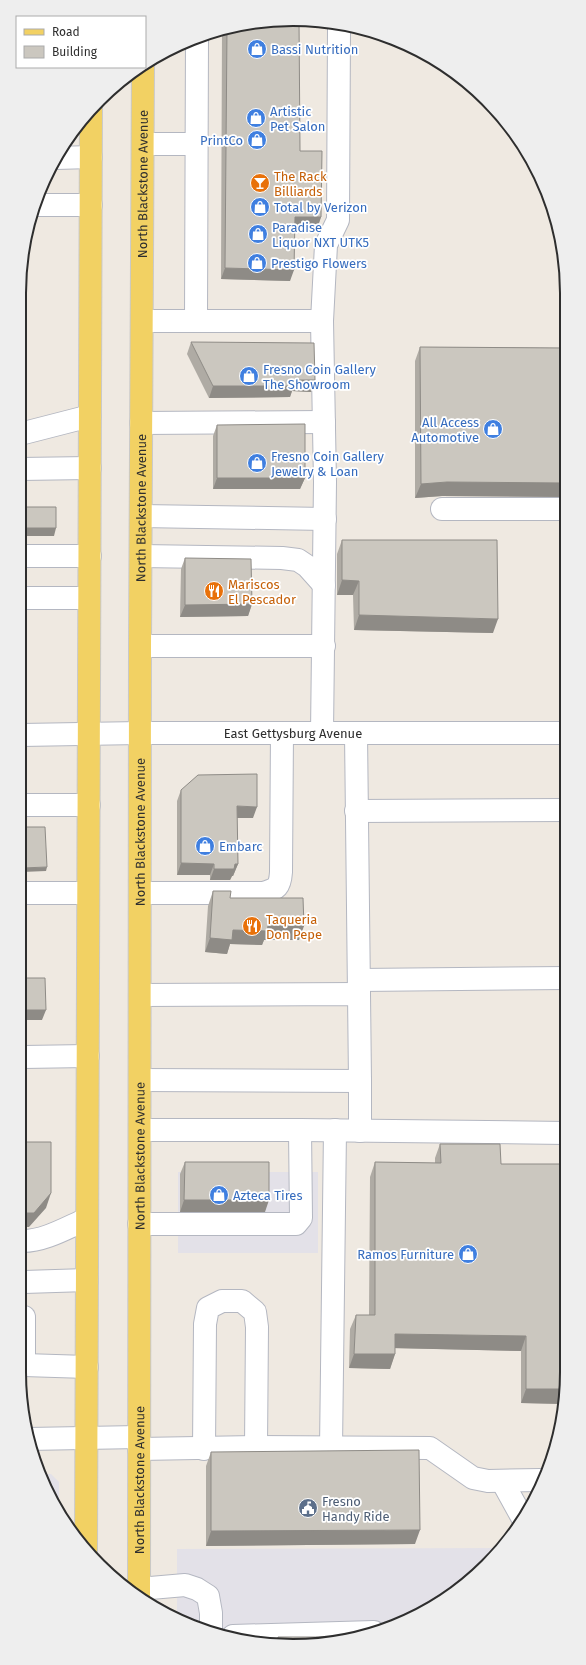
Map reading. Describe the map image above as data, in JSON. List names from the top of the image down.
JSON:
{
  "streets": {
    "main road": ["North Blackstone Avenue"],
    "street": ["East Gettysburg Avenue"]
  },
  "crossings": [
    ["North Blackstone Avenue", "East Gettysburg Avenue"]
  ],
  "places": {
    "shop": [
      "Bassi Nutrition",
      "Artistic Pet Salon",
      "PrintCo",
      "Total by Verizon",
      "Paradise Liquor NXT UTK5",
      "Prestigo Flowers",
      "Fresno Coin Gallery The Showroom",
      "All Access Automotive",
      "Fresno Coin Gallery Jewelry & Loan",
      "Embarc",
      "Azteca Tires",
      "Ramos Furniture"
    ],
    "bar": ["The Rack Billiards"],
    "restaurant": ["Mariscos El Pescador", "Taqueria Don Pepe"],
    "public building": ["Fresno Handy Ride"]
  },
  "legend": ["Road", "Building"]
}
